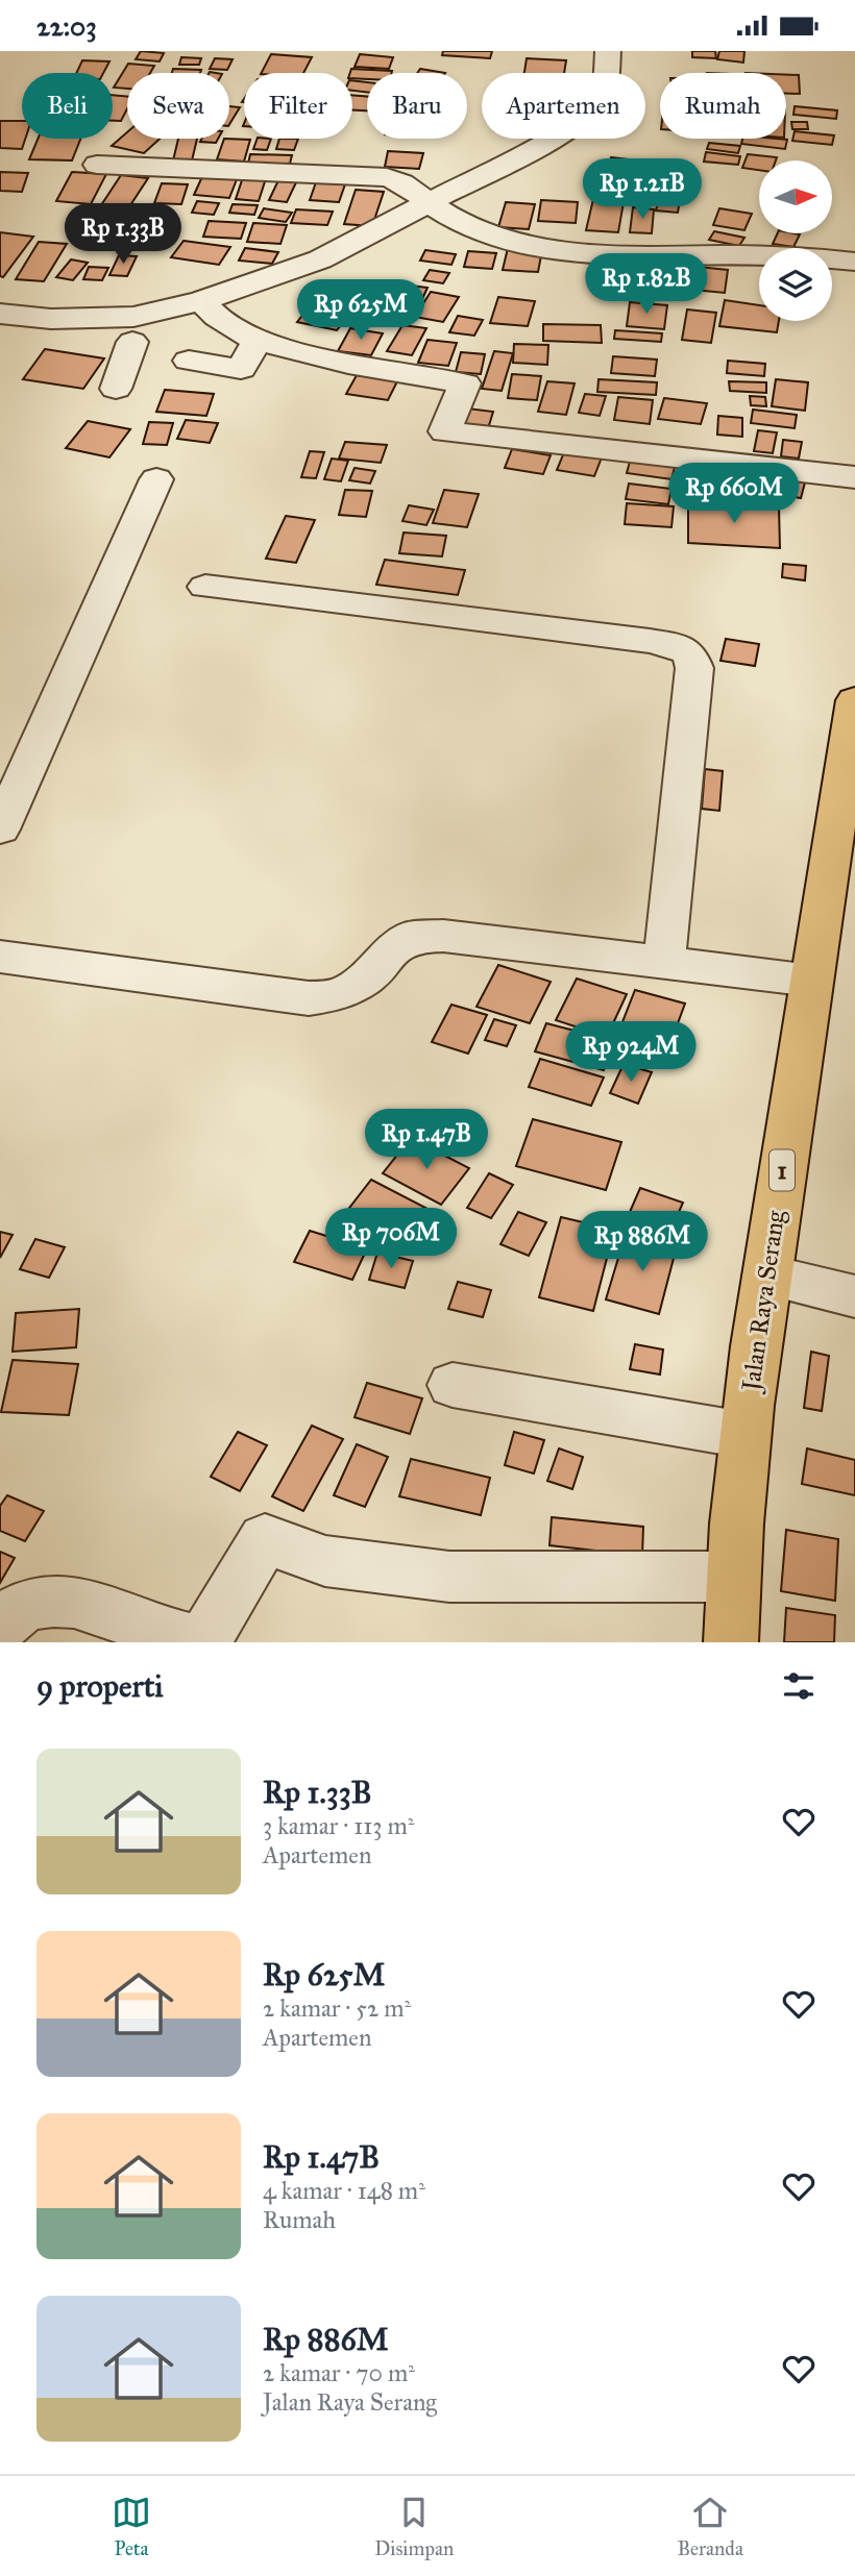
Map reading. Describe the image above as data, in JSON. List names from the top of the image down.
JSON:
{
  "streets": {
    "highway": ["1", "Jalan Raya Serang"]
  },
  "north": "right",
  "page": {
    "status": "22:03",
    "chip": [
      "Beli",
      "Sewa",
      "Filter",
      "Baru",
      "Apartemen",
      "Rumah"
    ],
    "price": [
      "Rp 1.21B",
      "Rp 1.33B",
      "Rp 1.82B",
      "Rp 625M",
      "Rp 660M",
      "Rp 924M",
      "Rp 1.47B",
      "Rp 706M",
      "Rp 886M"
    ],
    "heading": "9 properti",
    "list": [
      {
        "name": "Rp 1.33B",
        "note": "3 kamar · 113 m² · Apartemen"
      },
      {
        "name": "Rp 625M",
        "note": "2 kamar · 52 m² · Apartemen"
      },
      {
        "name": "Rp 1.47B",
        "note": "4 kamar · 148 m² · Rumah"
      },
      {
        "name": "Rp 886M",
        "note": "2 kamar · 70 m² · Jalan Raya Serang"
      }
    ],
    "tabs": ["Peta", "Disimpan", "Beranda"]
  }
}
